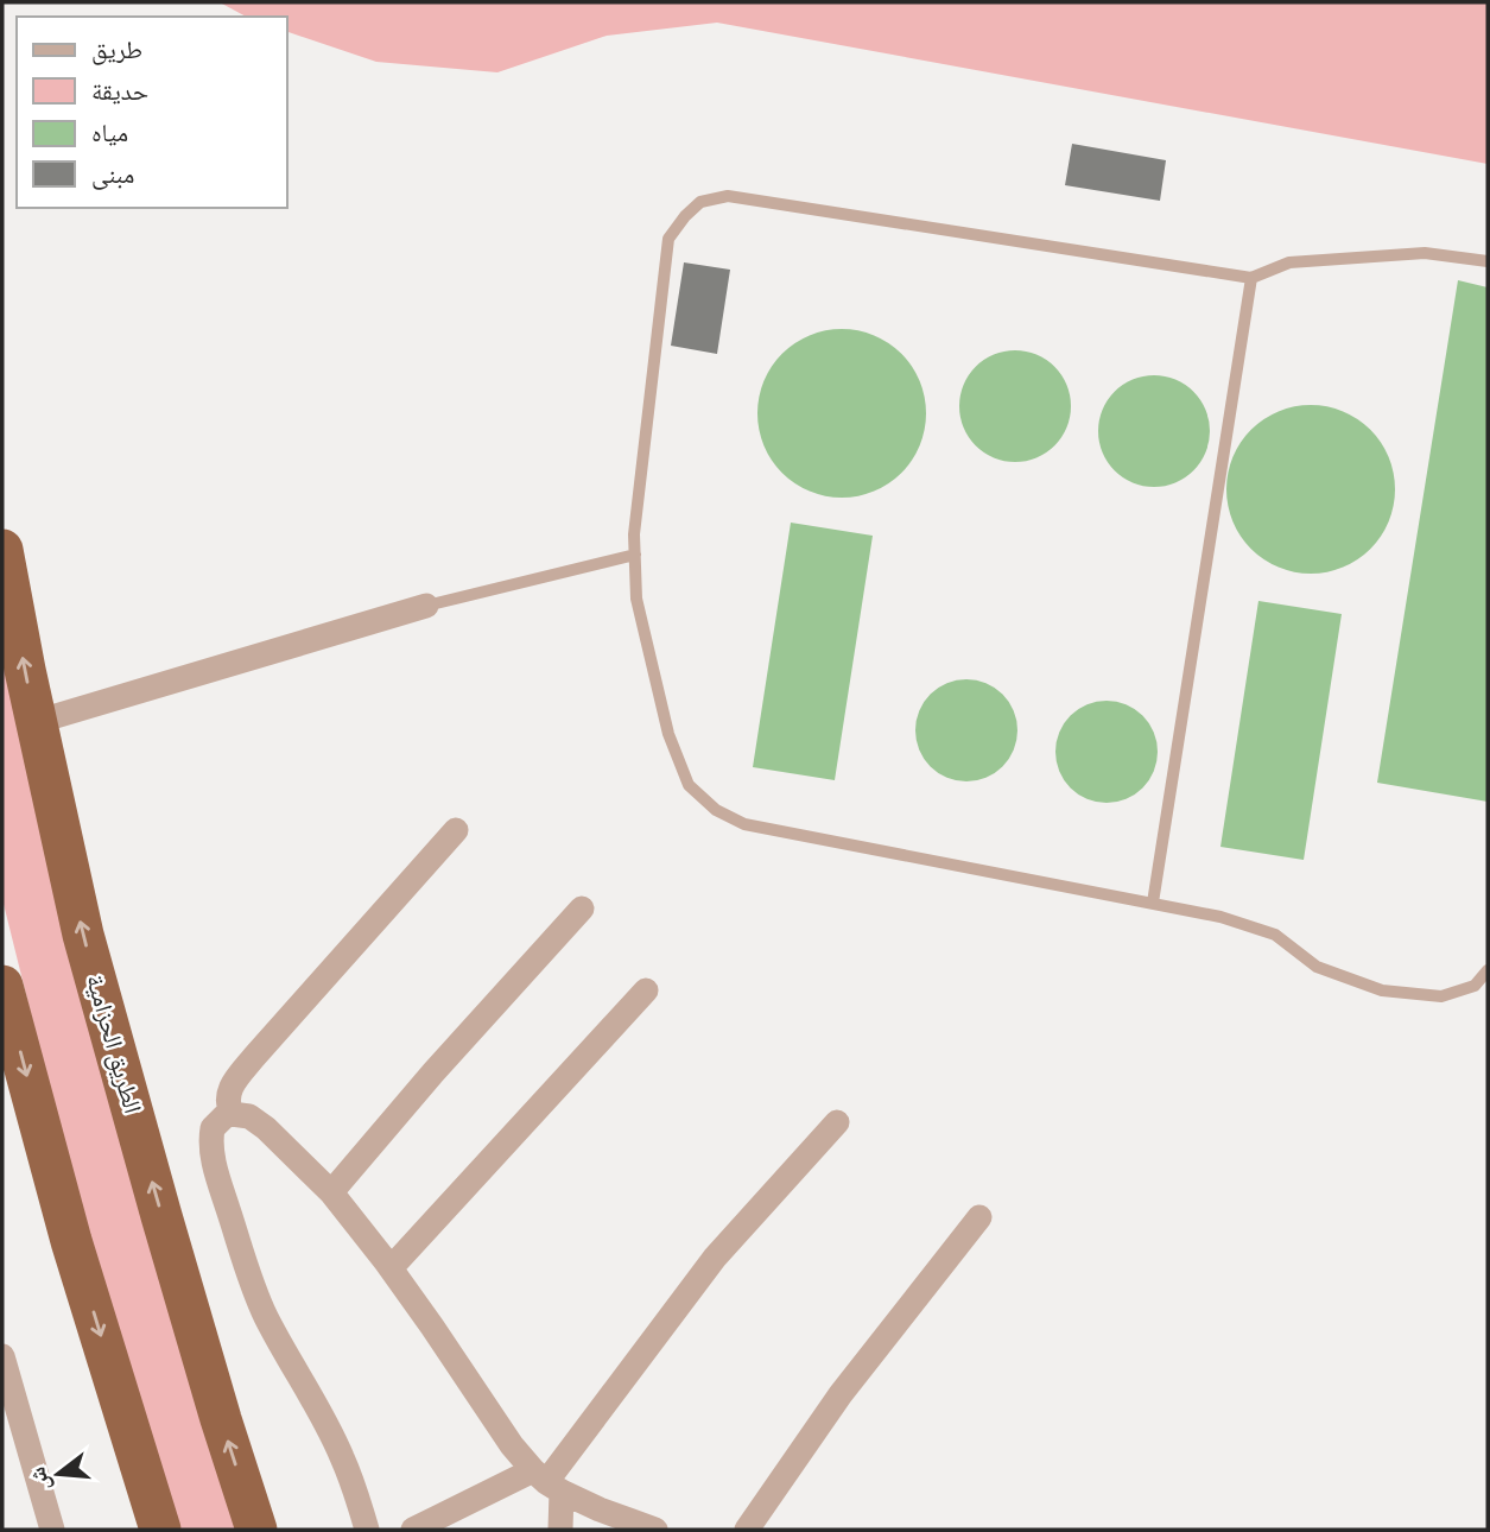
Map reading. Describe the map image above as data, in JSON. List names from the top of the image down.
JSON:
{
  "streets": {
    "highway": ["الطريق الحزامية"]
  },
  "legend": [
    "طريق",
    "حديقة",
    "مياه",
    "مبنى"
  ],
  "north": "left"
}
